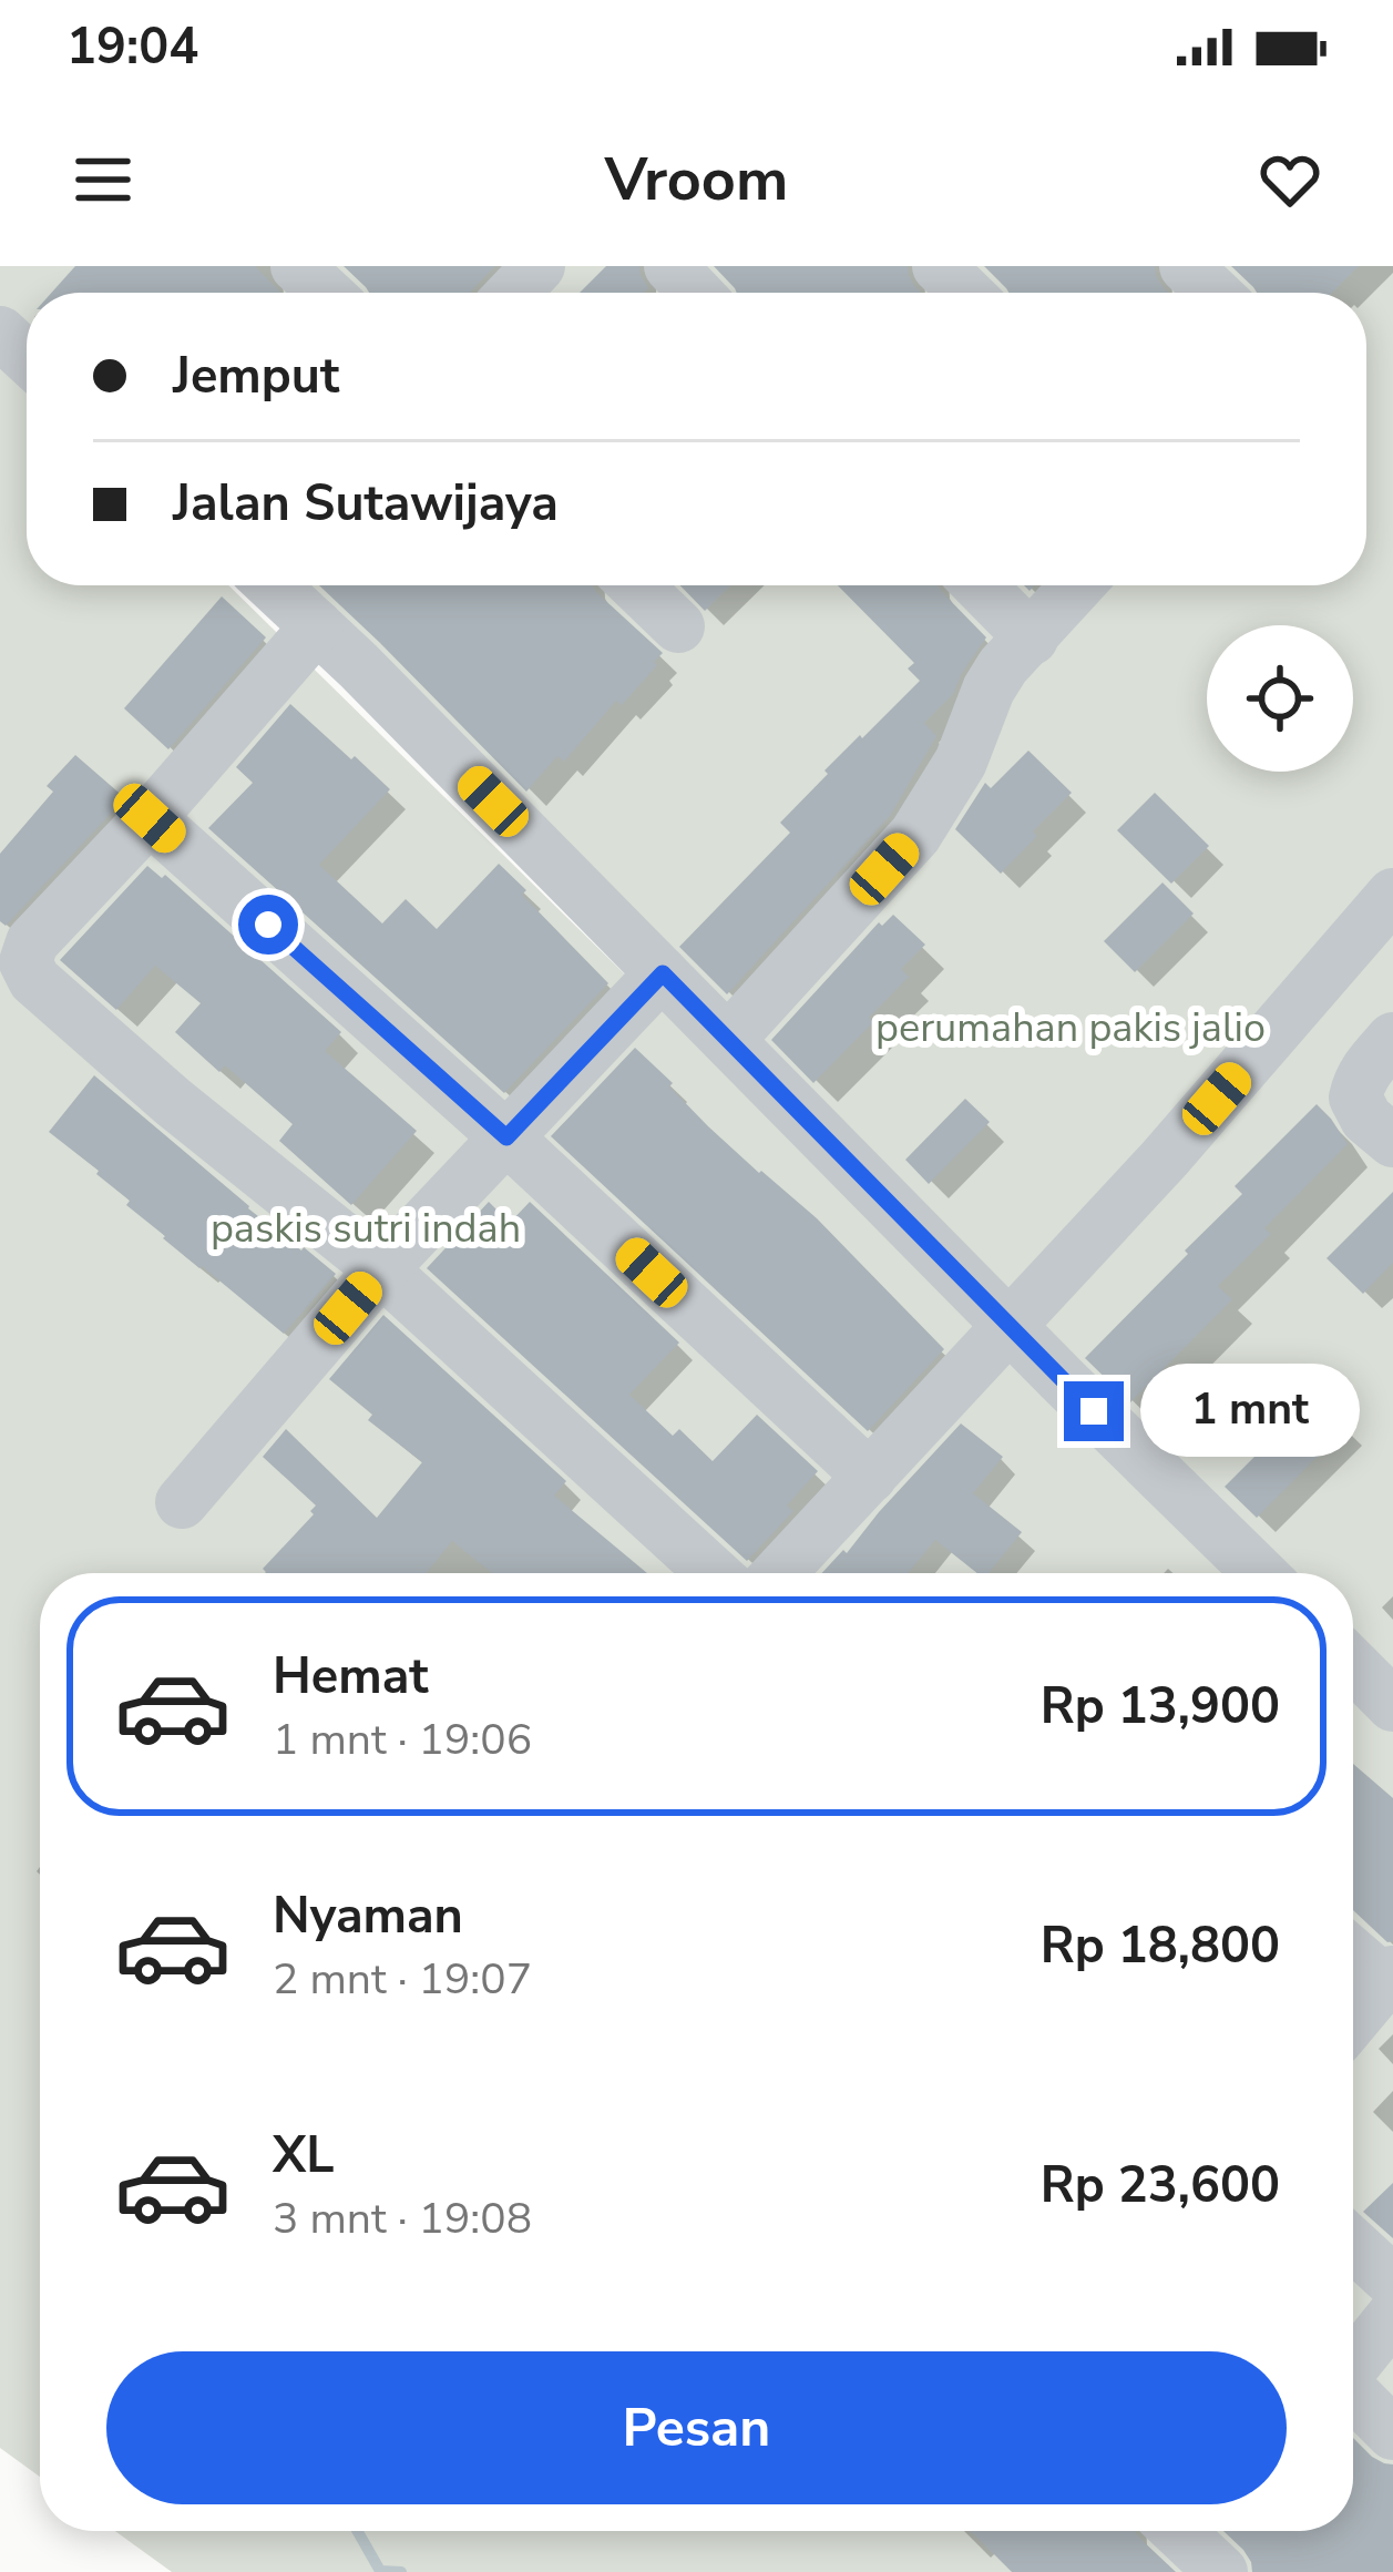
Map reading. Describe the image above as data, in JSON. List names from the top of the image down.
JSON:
{
  "parks": ["perumahan pakis jalio", "paskis sutri indah"],
  "page": {
    "status": "19:04",
    "header": "Vroom",
    "banner": ["Jemput", "Jalan Sutawijaya"],
    "bubble": "1 mnt",
    "list": [
      {
        "name": "Hemat",
        "note": "1 mnt · 19:06",
        "value": "Rp 13,900"
      },
      {
        "name": "Nyaman",
        "note": "2 mnt · 19:07",
        "value": "Rp 18,800"
      },
      {
        "name": "XL",
        "note": "3 mnt · 19:08",
        "value": "Rp 23,600"
      }
    ],
    "buttons": "Pesan"
  }
}
